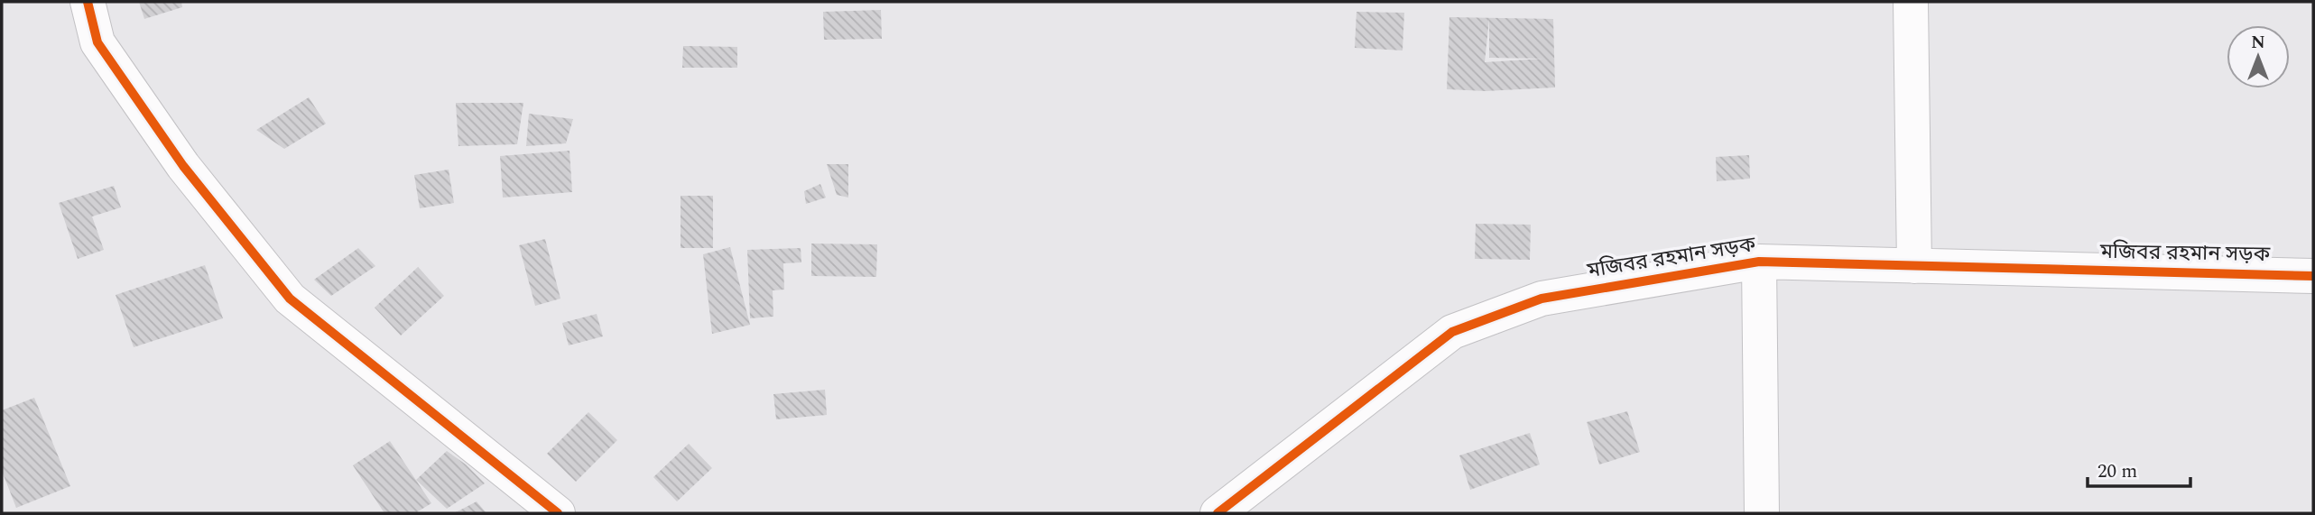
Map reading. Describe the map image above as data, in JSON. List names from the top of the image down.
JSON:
{
  "streets": {
    "street": ["মজিবর রহমান সড়ক"]
  },
  "scale_bar": "20 m",
  "north": "top"
}
